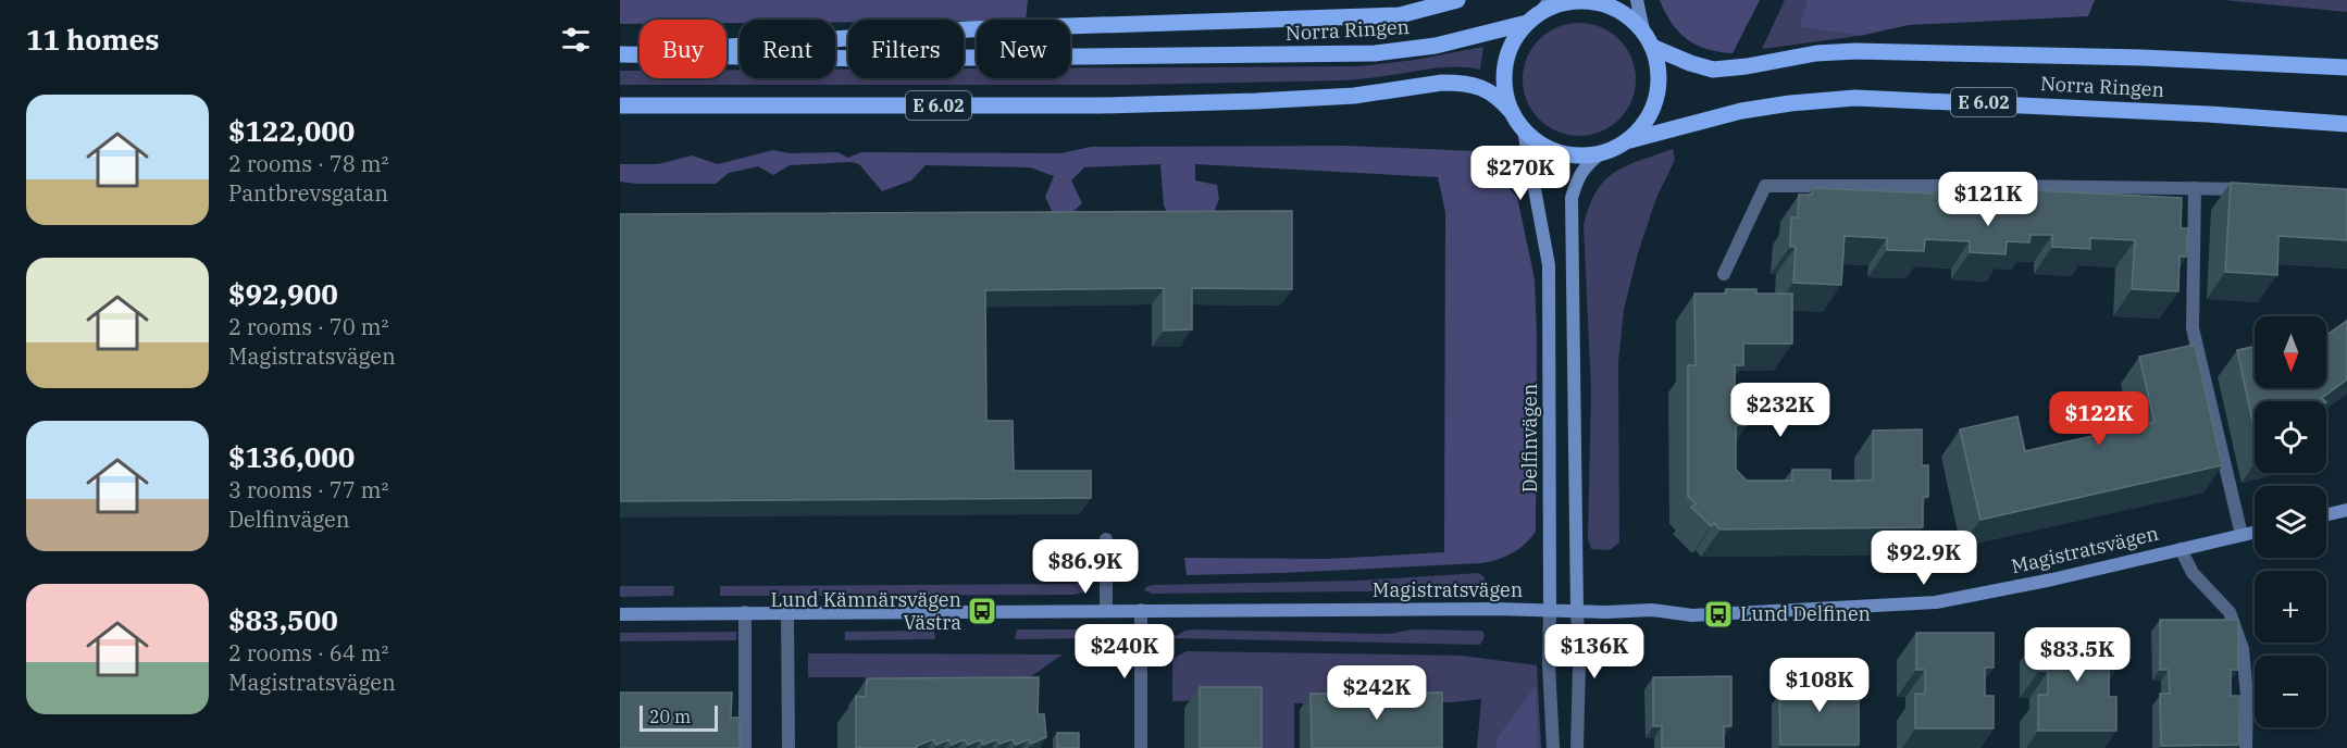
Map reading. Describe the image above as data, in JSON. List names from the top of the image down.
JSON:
{
  "streets": {
    "main road": ["Norra Ringen", "E 6.02"],
    "street": ["Delfinvägen", "Magistratsvägen"]
  },
  "crossings": [
    ["Norra Ringen", "Delfinvägen"],
    ["Delfinvägen", "Magistratsvägen"]
  ],
  "places": {
    "bus stop": ["Lund Kämnärsvägen Västra", "Lund Delfinen"]
  },
  "scale_bar": "20 m",
  "north": "bottom",
  "page": {
    "heading": "11 homes",
    "chip": [
      "Buy",
      "Rent",
      "Filters",
      "New"
    ],
    "list": [
      {
        "name": "$122,000",
        "note": "2 rooms · 78 m² · Pantbrevsgatan"
      },
      {
        "name": "$92,900",
        "note": "2 rooms · 70 m² · Magistratsvägen"
      },
      {
        "name": "$136,000",
        "note": "3 rooms · 77 m² · Delfinvägen"
      },
      {
        "name": "$83,500",
        "note": "2 rooms · 64 m² · Magistratsvägen"
      }
    ],
    "price": [
      "$270K",
      "$121K",
      "$232K",
      "$122K",
      "$92.9K",
      "$86.9K",
      "$240K",
      "$136K",
      "$83.5K",
      "$108K",
      "$242K"
    ],
    "map_buttons": ["+", "−"],
    "scale": "20 m"
  }
}
